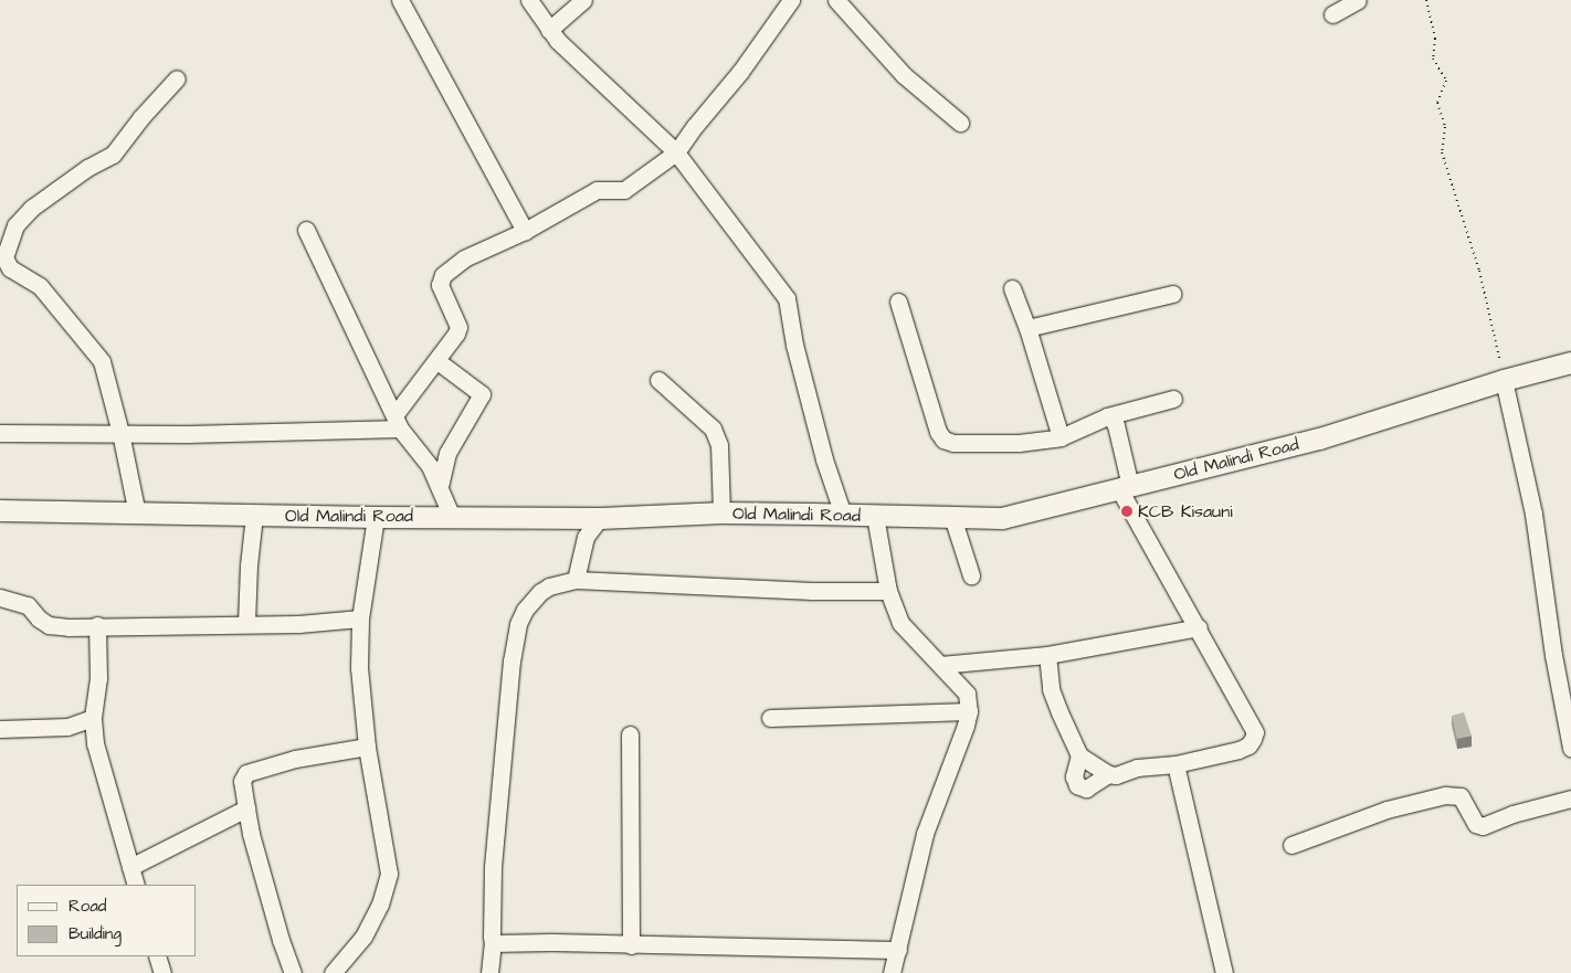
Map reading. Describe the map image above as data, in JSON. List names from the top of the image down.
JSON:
{
  "streets": {
    "main road": ["Old Malindi Road"]
  },
  "places": ["KCB Kisauni"],
  "legend": ["Road", "Building"]
}
